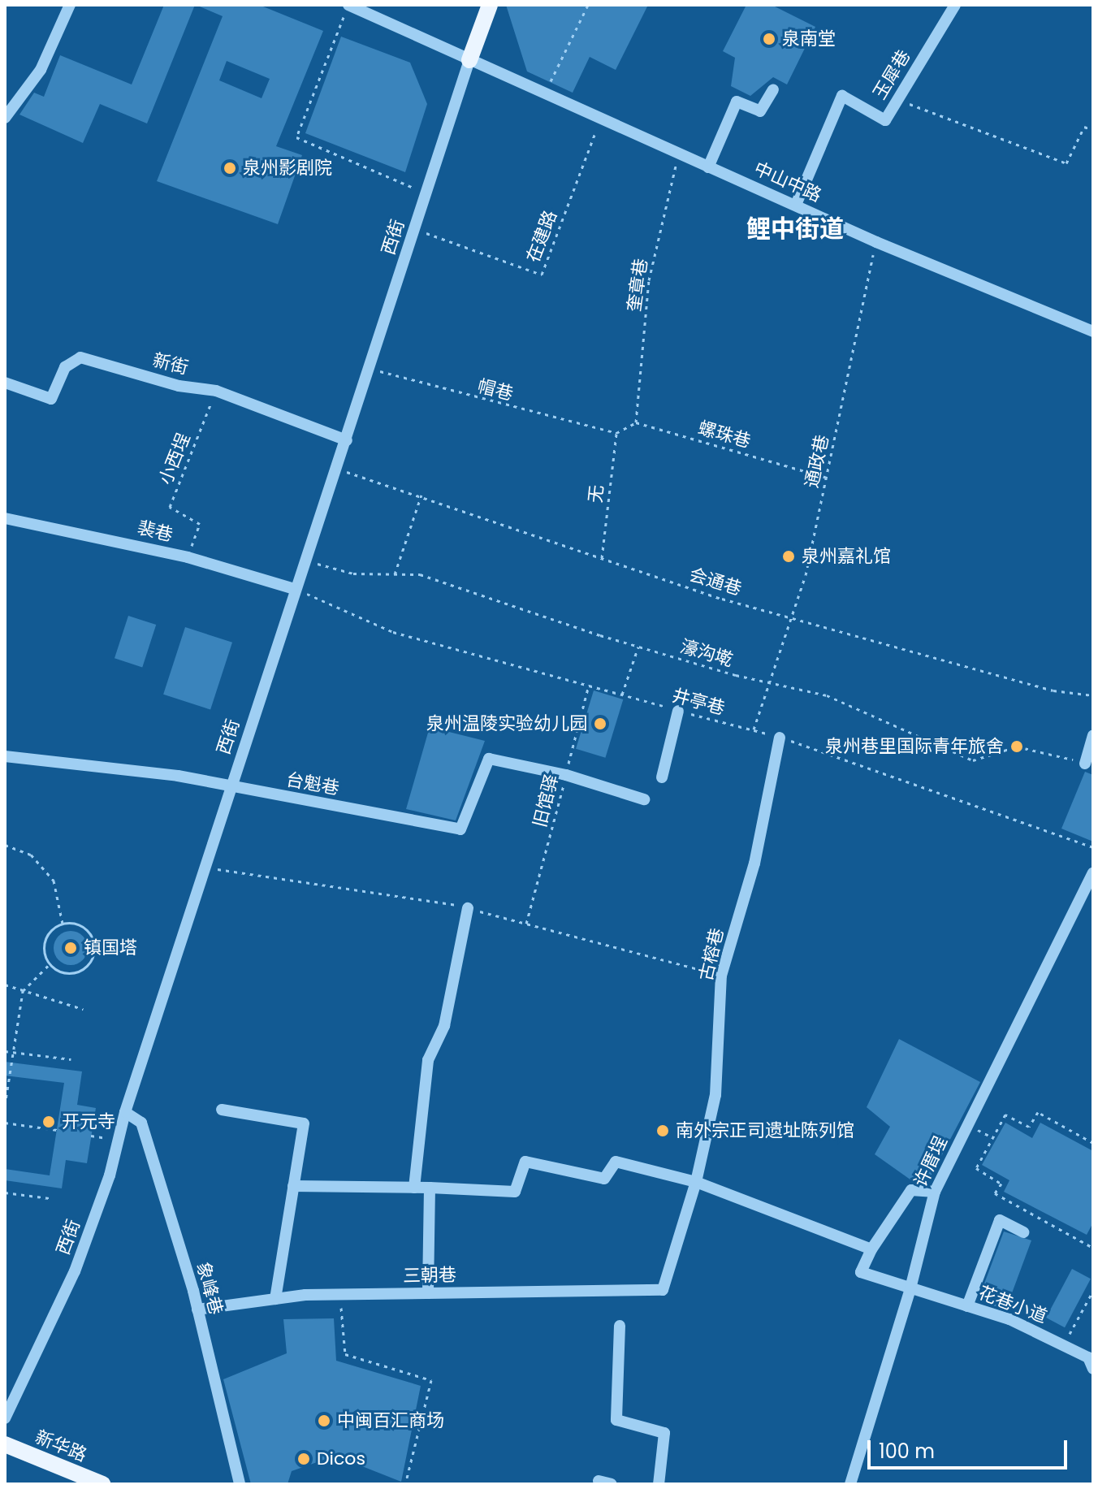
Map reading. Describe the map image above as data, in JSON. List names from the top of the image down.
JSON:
{
  "streets": {
    "main road": ["新华路"],
    "street": [
      "玉犀巷",
      "中山中路",
      "西街",
      "新街",
      "裴巷",
      "台魁巷",
      "古榕巷",
      "许厝埕",
      "三朝巷",
      "象峰巷",
      "花巷小道"
    ],
    "path": [
      "在建路",
      "奎章巷",
      "帽巷",
      "螺珠巷",
      "小西埕",
      "通政巷",
      "无",
      "会通巷",
      "濠沟墘",
      "井亭巷",
      "旧馆驿"
    ]
  },
  "crossings": [
    ["玉犀巷", "中山中路"],
    ["中山中路", "在建路"],
    ["中山中路", "西街"],
    ["中山中路", "奎章巷"],
    ["中山中路", "通政巷"],
    ["在建路", "西街"],
    ["西街", "新街"],
    ["西街", "帽巷"],
    ["西街", "裴巷"],
    ["西街", "会通巷"],
    ["西街", "濠沟墘"],
    ["西街", "井亭巷"],
    ["西街", "台魁巷"],
    ["西街", "象峰巷"],
    ["奎章巷", "螺珠巷"],
    ["新街", "小西埕"],
    ["帽巷", "无"],
    ["螺珠巷", "通政巷"],
    ["小西埕", "裴巷"],
    ["通政巷", "会通巷"],
    ["通政巷", "濠沟墘"],
    ["通政巷", "井亭巷"],
    ["无", "会通巷"],
    ["裴巷", "井亭巷"],
    ["井亭巷", "旧馆驿"],
    ["井亭巷", "古榕巷"],
    ["台魁巷", "旧馆驿"],
    ["古榕巷", "三朝巷"],
    ["许厝埕", "花巷小道"],
    ["三朝巷", "象峰巷"]
  ],
  "districts": ["鲤中街道"],
  "places": [
    "泉南堂",
    "泉州影剧院",
    "泉州嘉礼馆",
    "泉州温陵实验幼儿园",
    "泉州巷里国际青年旅舍",
    "镇国塔",
    "开元寺",
    "南外宗正司遗址陈列馆",
    "中闽百汇商场",
    "Dicos"
  ],
  "scale_bar": "100 m"
}
